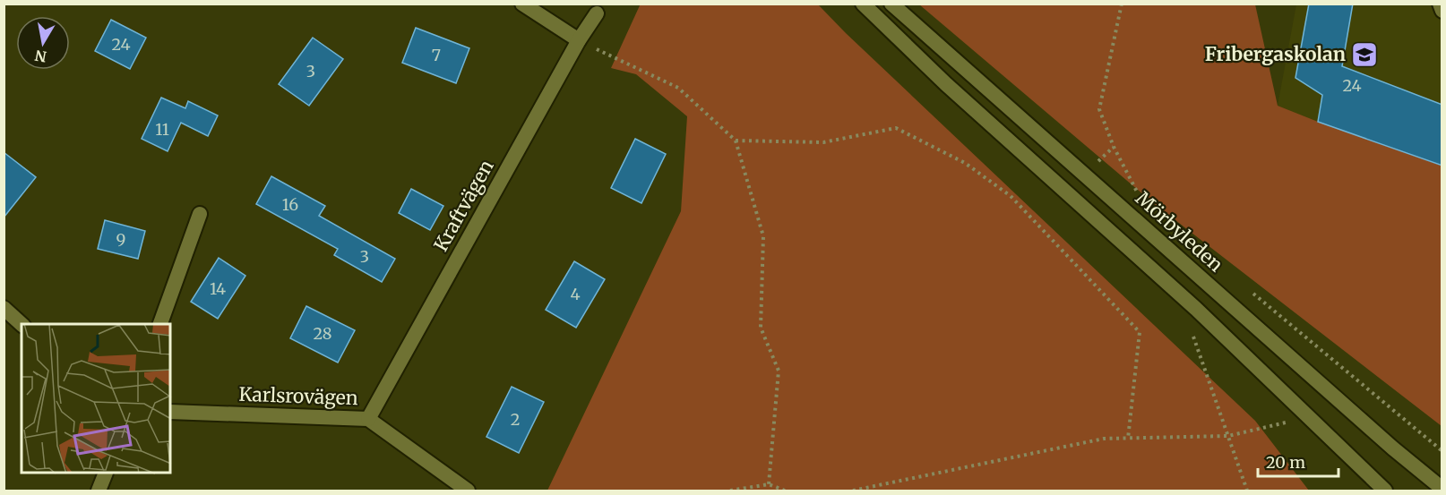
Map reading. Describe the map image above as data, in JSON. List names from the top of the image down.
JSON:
{
  "streets": {
    "street": ["Kraftvägen", "Mörbyleden", "Karlsrovägen"]
  },
  "crossings": [
    ["Kraftvägen", "Karlsrovägen"]
  ],
  "places": {
    "school or university": ["Fribergaskolan"]
  },
  "house_numbers": [
    "24",
    "7",
    "3",
    "24",
    "11",
    "16",
    "9",
    "3",
    "14",
    "4",
    "28",
    "2"
  ],
  "scale_bar": "20 m",
  "north": "bottom"
}
